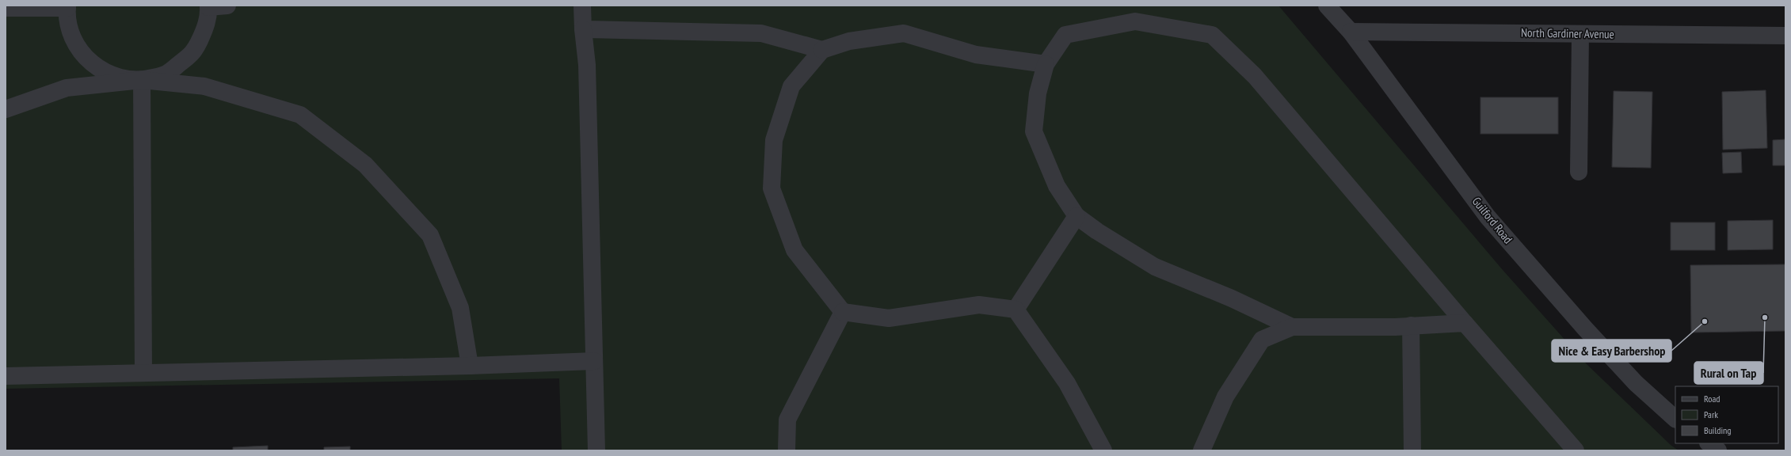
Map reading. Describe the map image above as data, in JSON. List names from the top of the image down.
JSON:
{
  "streets": {
    "street": ["North Gardiner Avenue", "Guilford Road"]
  },
  "crossings": [
    ["North Gardiner Avenue", "Guilford Road"]
  ],
  "places": ["Rural on Tap", "Nice & Easy Barbershop"],
  "legend": ["Road", "Park", "Building"]
}
